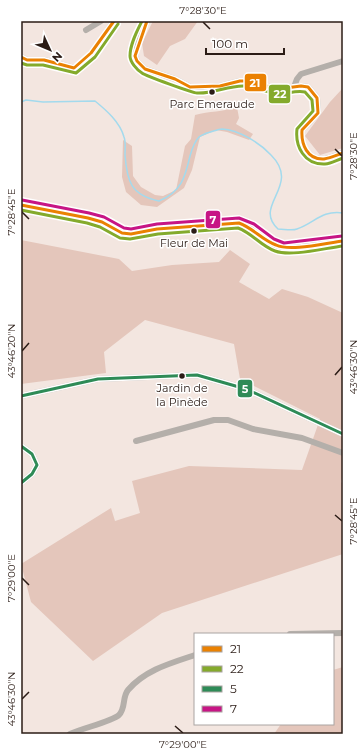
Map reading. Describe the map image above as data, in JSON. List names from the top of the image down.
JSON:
{
  "places": ["Parc Emeraude", "Fleur de Mai", "Jardin de la Pinède"],
  "lines": [
    "transit line 21",
    "transit line 22",
    "transit line 7",
    "transit line 5"
  ],
  "legend": [
    "21",
    "22",
    "5",
    "7"
  ],
  "scale_bar": "100 m",
  "north": "bottom right",
  "coordinates": [
    "7°28'30\"E",
    "7°28'45\"E",
    "43°46'20\"N",
    "43°46'30\"N",
    "7°29'00\"E"
  ]
}
